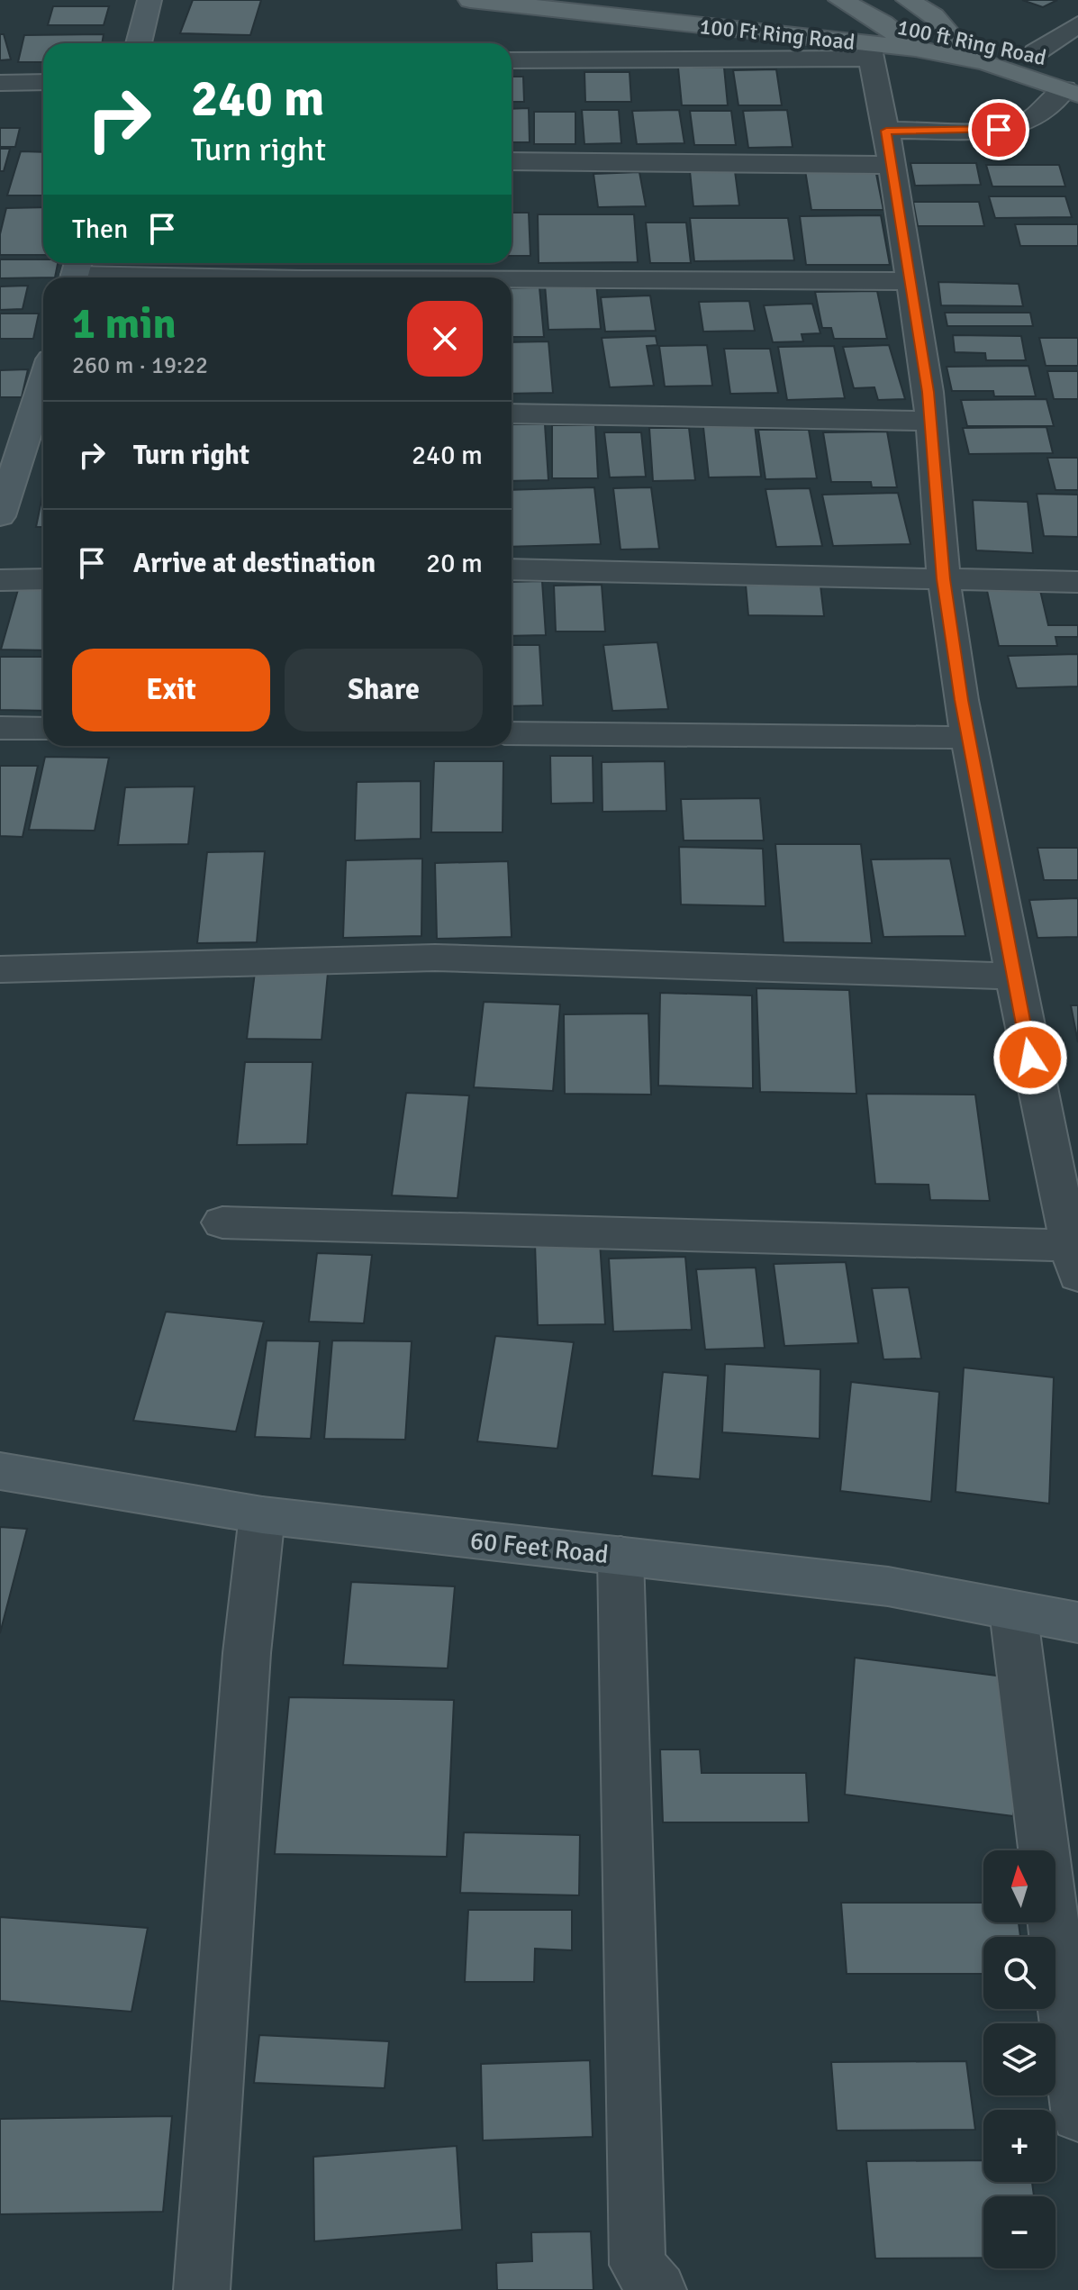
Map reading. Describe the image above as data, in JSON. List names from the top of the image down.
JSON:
{
  "streets": {
    "main road": ["100 Ft Ring Road", "100 ft Ring Road"],
    "street": ["60 Feet Road"]
  },
  "crossings": [
    ["100 Ft Ring Road", "100 ft Ring Road"]
  ],
  "north": "top",
  "page": {
    "turn": ["240 m", "Turn right"],
    "then": "Then",
    "heading": ["1 min", "260 m · 19:22"],
    "list": [
      {
        "name": "Turn right",
        "value": "240 m"
      },
      {
        "name": "Arrive at destination",
        "value": "20 m"
      }
    ],
    "buttons": ["Exit", "Share"],
    "map_buttons": ["+", "−"]
  }
}
